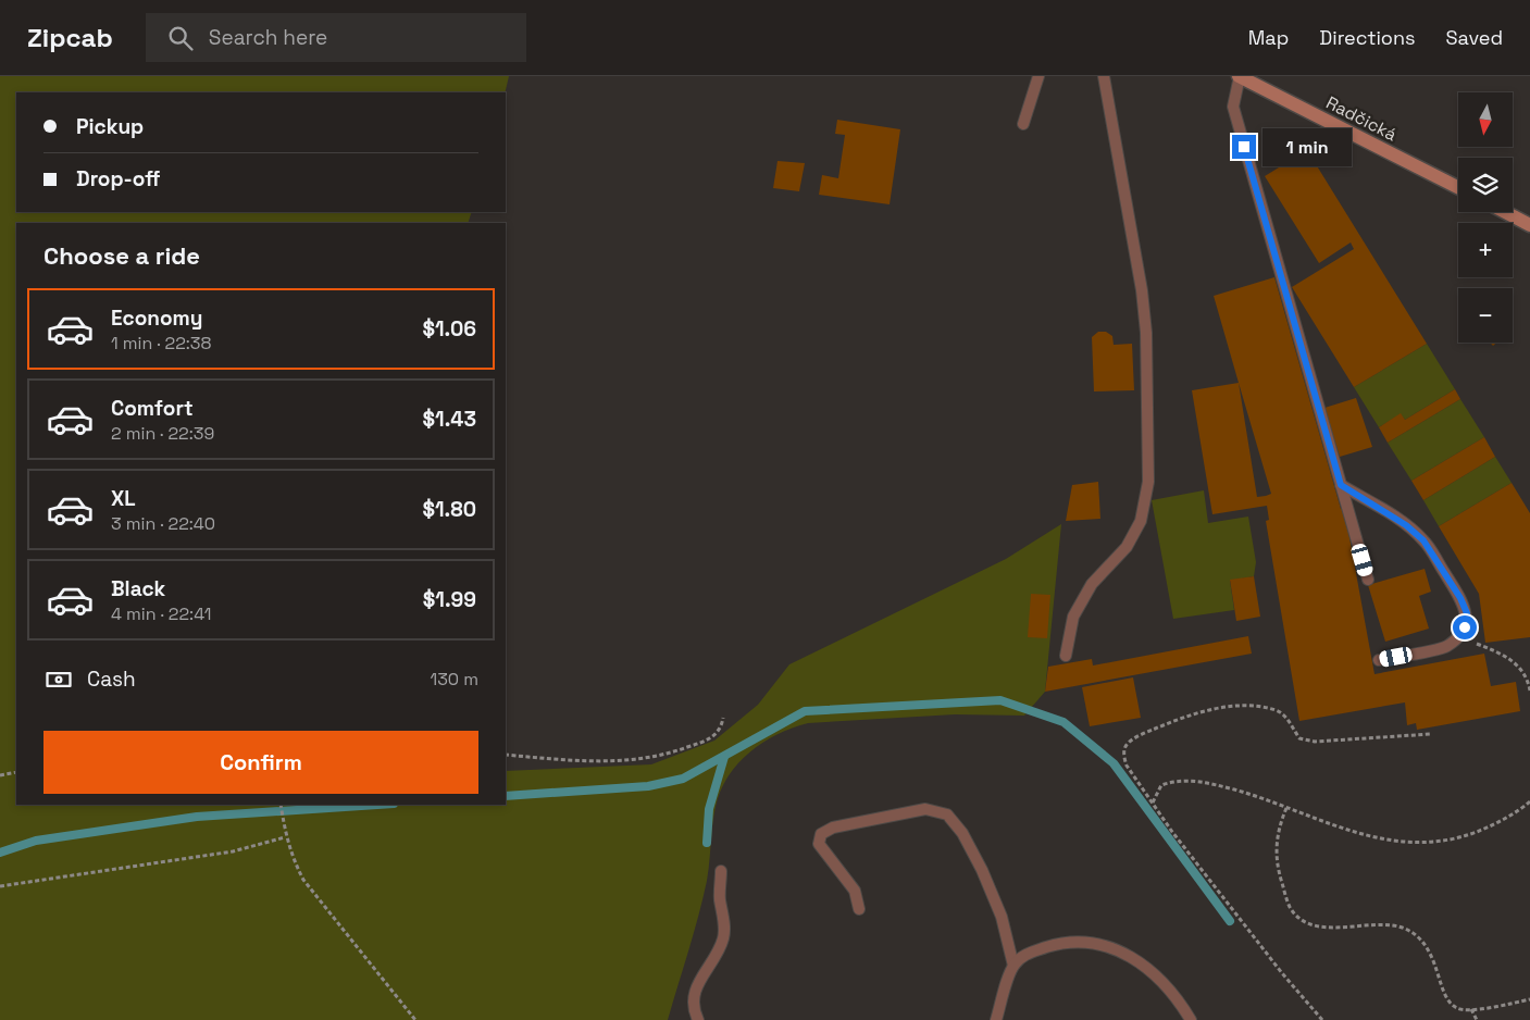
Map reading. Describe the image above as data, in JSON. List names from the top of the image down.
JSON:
{
  "streets": {
    "street": ["Radčická"]
  },
  "north": "bottom",
  "page": {
    "header": "Zipcab",
    "search": "Search here",
    "nav": ["Map", "Directions", "Saved"],
    "map_buttons": ["+", "−"],
    "banner": ["Pickup", "Drop-off"],
    "bubble": "1 min",
    "heading": "Choose a ride",
    "list": [
      {
        "name": "Economy",
        "note": "1 min · 22:38",
        "value": "$1.06"
      },
      {
        "name": "Comfort",
        "note": "2 min · 22:39",
        "value": "$1.43"
      },
      {
        "name": "XL",
        "note": "3 min · 22:40",
        "value": "$1.80"
      },
      {
        "name": "Black",
        "note": "4 min · 22:41",
        "value": "$1.99"
      }
    ],
    "pay": ["Cash", "130 m"],
    "buttons": "Confirm"
  }
}
